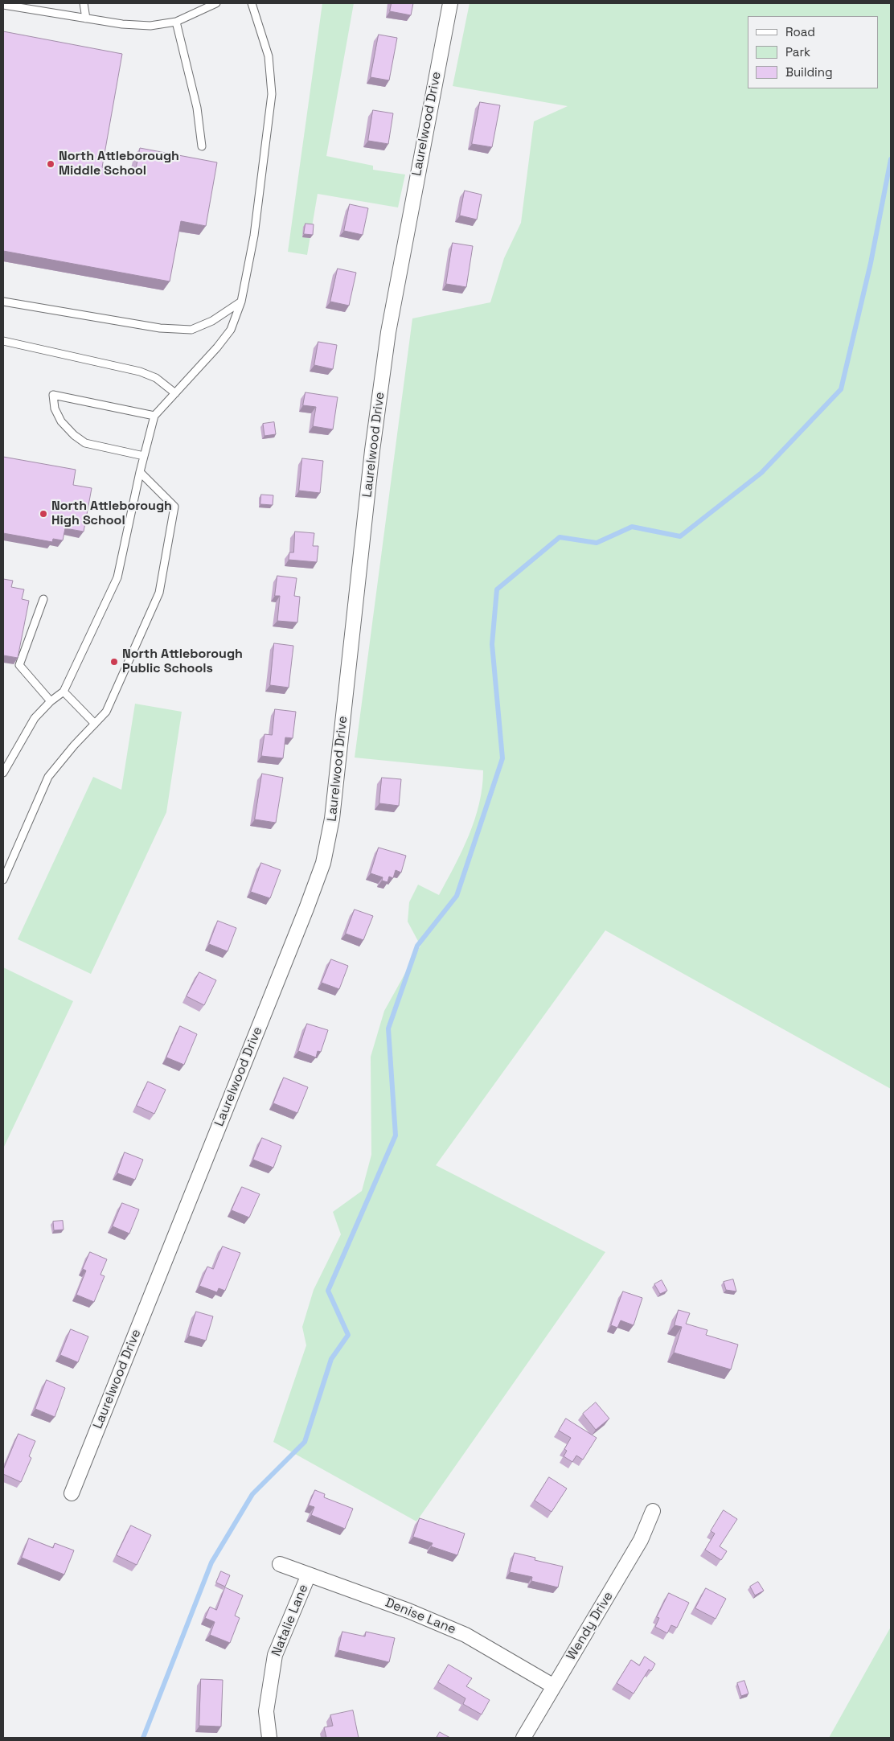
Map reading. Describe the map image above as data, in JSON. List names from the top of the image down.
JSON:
{
  "streets": {
    "street": [
      "Laurelwood Drive",
      "Denise Lane",
      "Natalie Lane",
      "Wendy Drive"
    ]
  },
  "crossings": [
    ["Denise Lane", "Natalie Lane"],
    ["Denise Lane", "Wendy Drive"]
  ],
  "places": ["North Attleborough Middle School", "North Attleborough High School", "North Attleborough Public Schools"],
  "legend": ["Road", "Park", "Building"]
}
